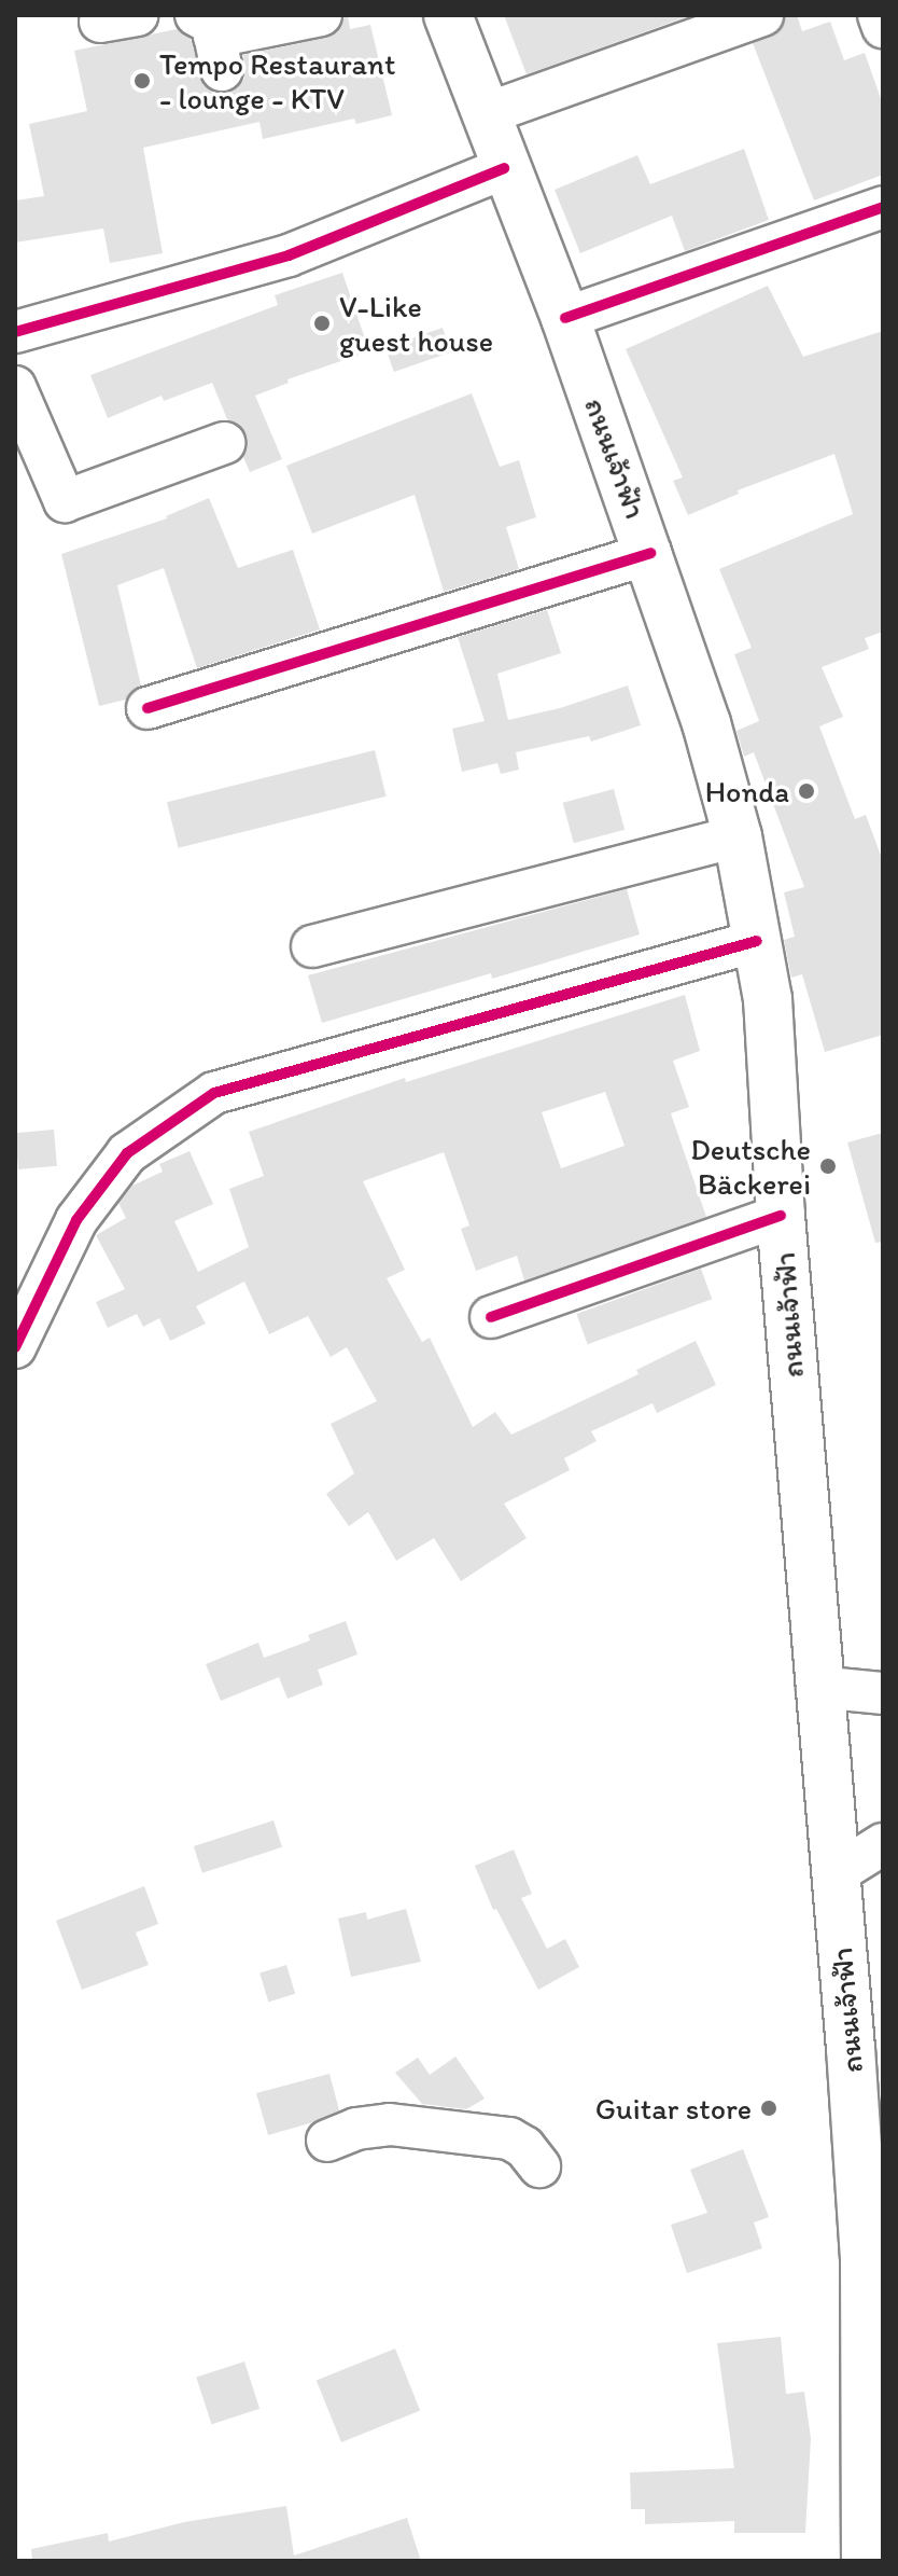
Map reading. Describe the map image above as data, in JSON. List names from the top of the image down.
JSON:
{
  "streets": {
    "main road": ["ถนนเจ้าฟ้า"]
  },
  "places": [
    "Tempo Restaurant - lounge - KTV",
    "V-Like guest house",
    "Honda",
    "Deutsche Bäckerei",
    "Guitar store"
  ]
}
